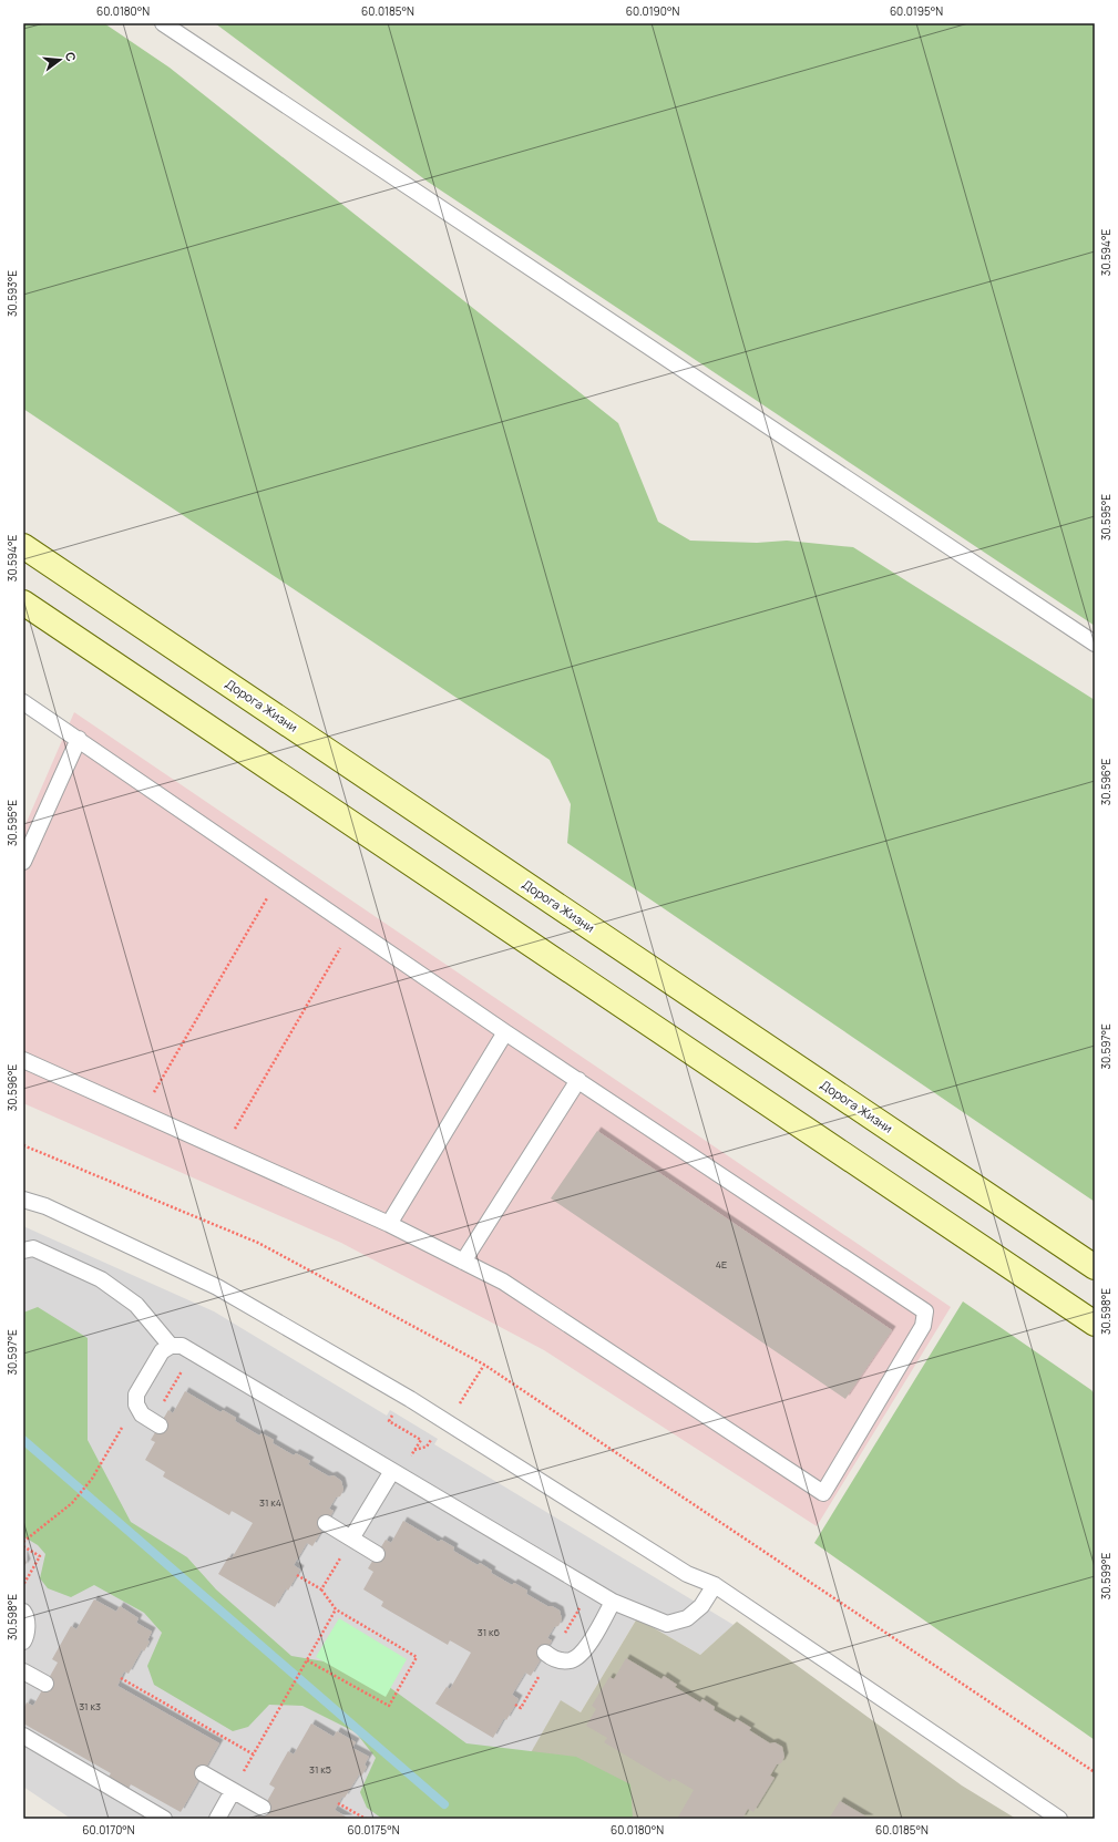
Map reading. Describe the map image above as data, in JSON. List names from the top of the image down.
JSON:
{
  "streets": {
    "main road": ["Дорога Жизни"]
  },
  "house_numbers": [
    "4Е",
    "31 к4",
    "31 к6",
    "31 к3",
    "31 к5"
  ],
  "north": "right",
  "coordinates": [
    "60.0180°N",
    "60.0185°N",
    "60.0190°N",
    "60.0195°N",
    "30.594°E",
    "30.593°E",
    "30.595°E",
    "30.596°E",
    "30.597°E",
    "30.598°E",
    "30.599°E",
    "60.0170°N",
    "60.0175°N"
  ]
}
